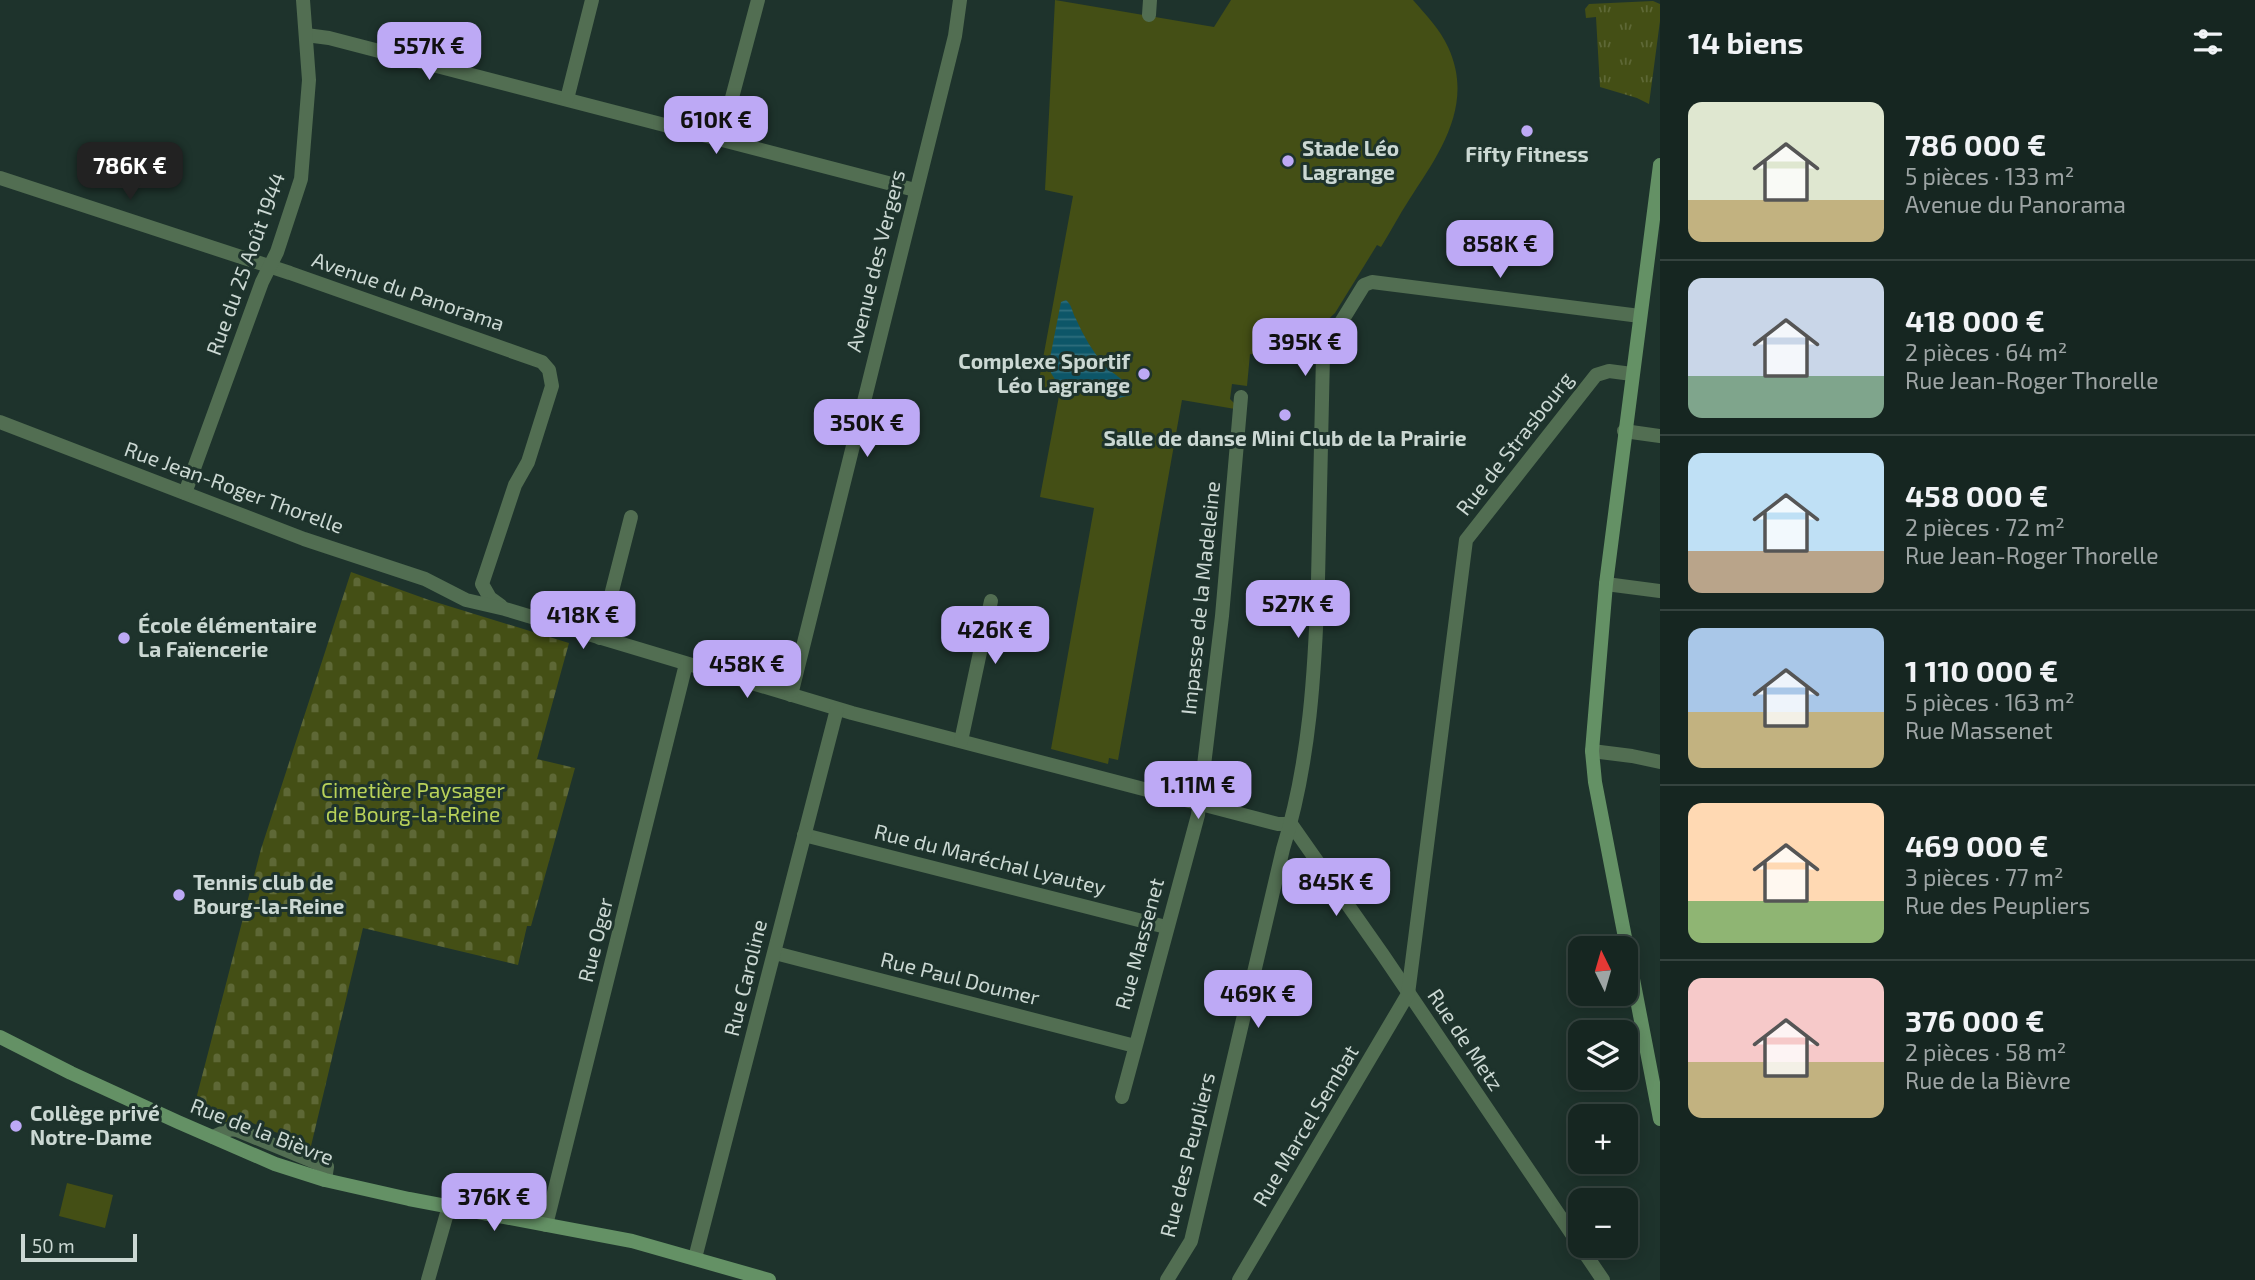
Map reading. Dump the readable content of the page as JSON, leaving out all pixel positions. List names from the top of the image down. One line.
{"streets":{"main road":["Rue de la Bièvre"],"street":["Avenue des Vergers","Rue du 25 Août 1944","Avenue du Panorama","Rue de Strasbourg","Rue Jean-Roger Thorelle","Impasse de la Madeleine","Rue du Maréchal Lyautey","Rue Oger","Rue Massenet","Rue Caroline","Rue Paul Doumer","Rue de Metz","Rue Marcel Sembat","Rue des Peupliers"]},"crossings":[["Avenue des Vergers","Rue Jean-Roger Thorelle"],["Rue du 25 Août 1944","Avenue du Panorama"],["Rue du 25 Août 1944","Rue Jean-Roger Thorelle"],["Rue de Strasbourg","Rue de Metz"],["Rue de Strasbourg","Rue Marcel Sembat"],["Rue Jean-Roger Thorelle","Impasse de la Madeleine"],["Rue Jean-Roger Thorelle","Rue Oger"],["Rue Jean-Roger Thorelle","Rue Massenet"],["Rue Jean-Roger Thorelle","Rue Caroline"],["Rue Jean-Roger Thorelle","Rue de Metz"],["Rue Jean-Roger Thorelle","Rue des Peupliers"],["Impasse de la Madeleine","Rue Massenet"],["Rue du Maréchal Lyautey","Rue Massenet"],["Rue du Maréchal Lyautey","Rue Caroline"],["Rue Oger","Rue de la Bièvre"],["Rue Massenet","Rue Paul Doumer"],["Rue Caroline","Rue Paul Doumer"],["Rue Caroline","Rue de la Bièvre"],["Rue de Metz","Rue Marcel Sembat"],["Rue de Metz","Rue des Peupliers"]],"parks":["Cimetière Paysager de Bourg-la-Reine"],"places":["Fifty Fitness","Stade Léo Lagrange","Complexe Sportif Léo Lagrange","Salle de danse Mini Club de la Prairie","École élémentaire La Faïencerie","Tennis club de Bourg-la-Reine","Collège privé Notre-Dame"],"scale_bar":"50 m","north":"top","page":{"heading":"14 biens","price":["557K €","610K €","786K €","858K €","395K €","350K €","527K €","418K €","426K €","458K €","1.11M €","845K €","469K €","376K €"],"list":[{"name":"786 000 €","note":"5 pièces · 133 m² · Avenue du Panorama"},{"name":"418 000 €","note":"2 pièces · 64 m² · Rue Jean-Roger Thorelle"},{"name":"458 000 €","note":"2 pièces · 72 m² · Rue Jean-Roger Thorelle"},{"name":"1 110 000 €","note":"5 pièces · 163 m² · Rue Massenet"},{"name":"469 000 €","note":"3 pièces · 77 m² · Rue des Peupliers"},{"name":"376 000 €","note":"2 pièces · 58 m² · Rue de la Bièvre"}],"map_buttons":["+","−"],"scale":"50 m"}}
